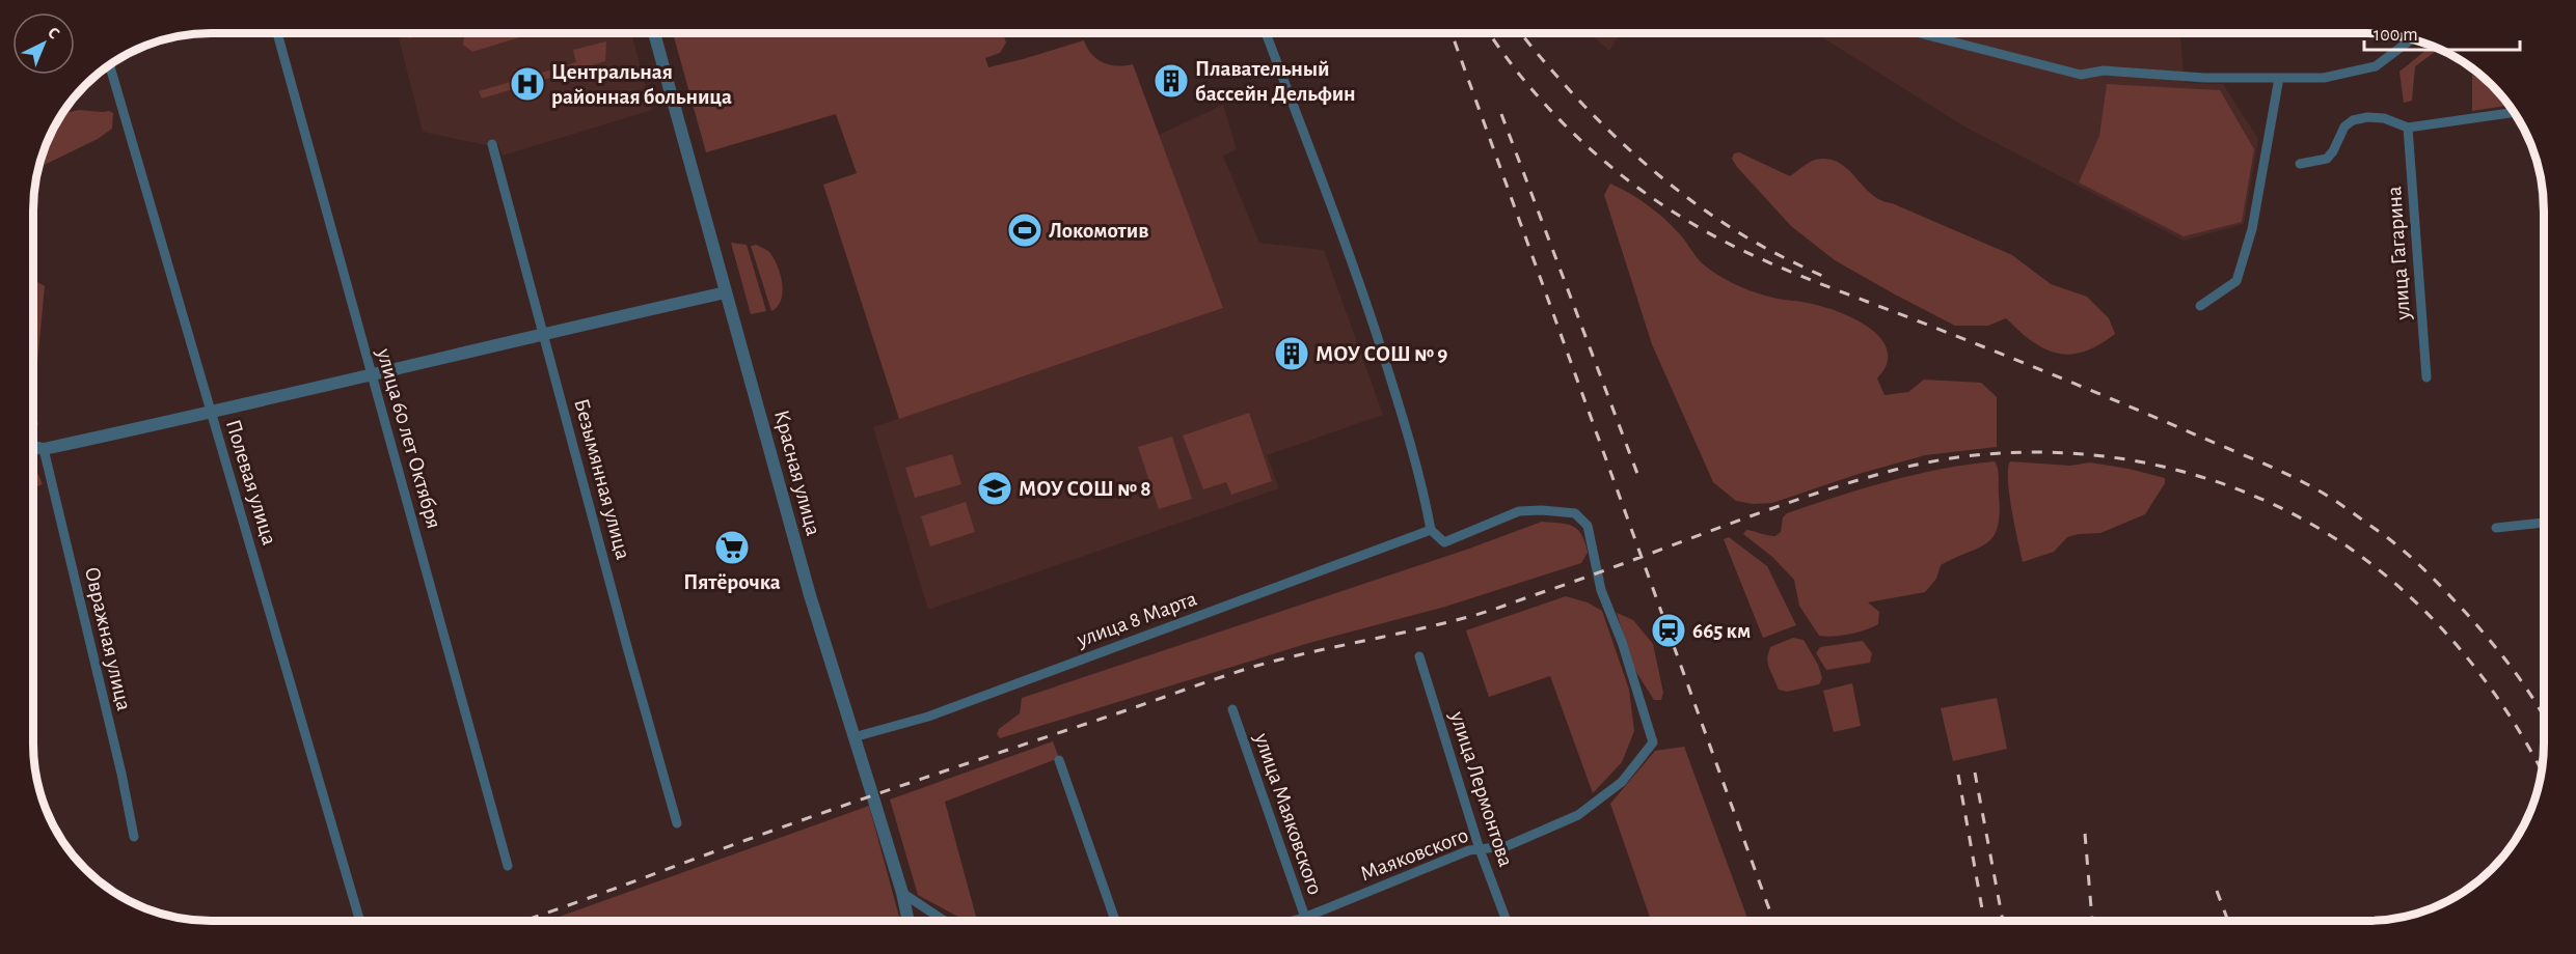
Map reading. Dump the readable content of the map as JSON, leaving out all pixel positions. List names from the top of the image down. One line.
{"streets":{"street":["улица Гагарина","улица 60 лет Октября","Красная улица","Безымянная улица","Полевая улица","улица 8 Марта","Овражная улица","улица Лермонтова","улица Маяковского","Маяковского"]},"crossings":[["Красная улица","улица 8 Марта"],["улица 8 Марта","Маяковского"],["улица Лермонтова","Маяковского"],["улица Маяковского","Маяковского"]],"places":{"building":["Плавательный бассейн Дельфин","МОУ СОШ № 9"],"hospital":["Центральная районная больница"],"sports":["Локомотив"],"school or university":["МОУ СОШ № 8"],"supermarket":["Пятёрочка"],"station":["665 км"]},"scale_bar":"100 m","north":"top right"}
